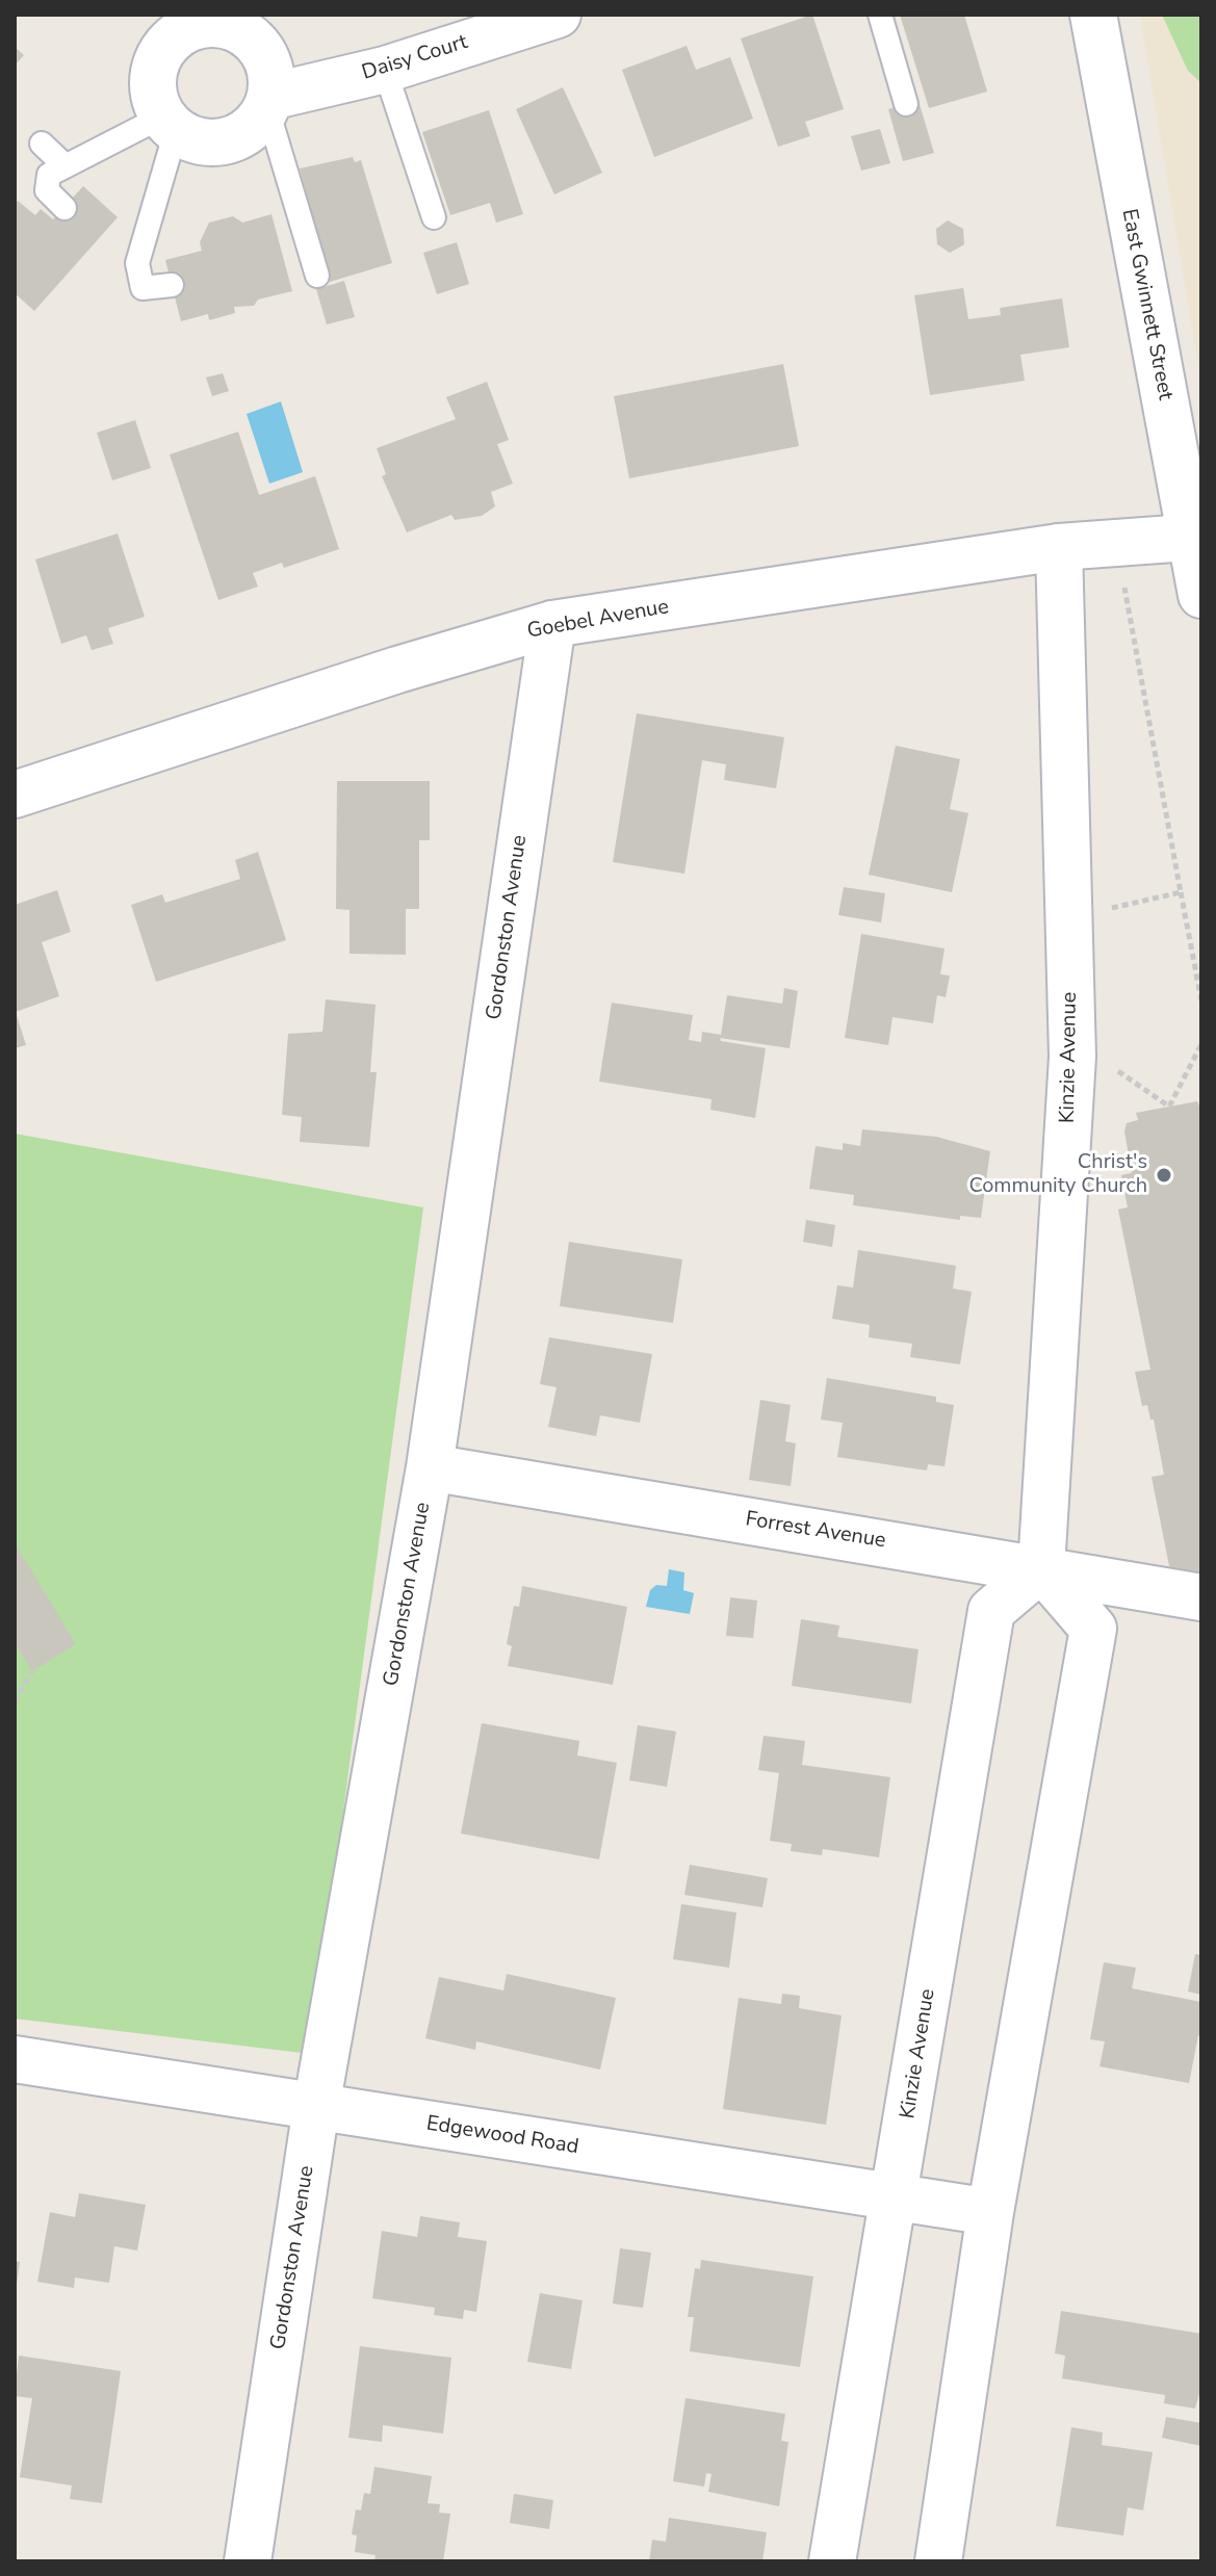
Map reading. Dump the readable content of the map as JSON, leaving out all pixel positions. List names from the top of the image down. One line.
{"streets":{"street":["Daisy Court","East Gwinnett Street","Goebel Avenue","Gordonston Avenue","Kinzie Avenue","Forrest Avenue","Edgewood Road"]},"crossings":[["East Gwinnett Street","Goebel Avenue"],["Goebel Avenue","Gordonston Avenue"],["Goebel Avenue","Kinzie Avenue"],["Gordonston Avenue","Forrest Avenue"],["Gordonston Avenue","Edgewood Road"],["Kinzie Avenue","Forrest Avenue"],["Kinzie Avenue","Edgewood Road"]],"places":["Christ's Community Church"]}
